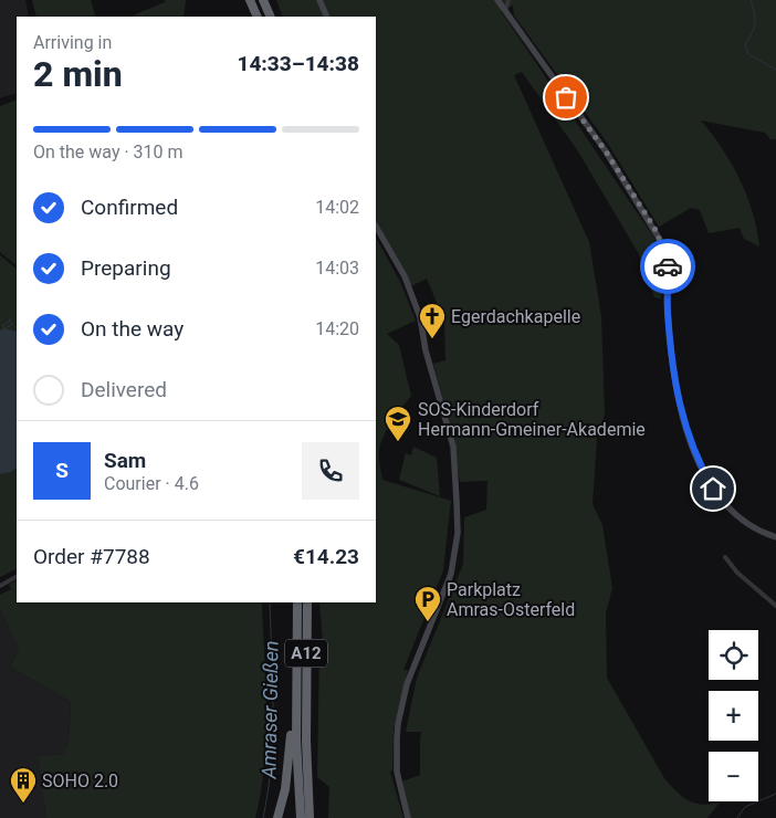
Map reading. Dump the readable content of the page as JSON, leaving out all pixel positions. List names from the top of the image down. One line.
{"streets":{"highway":["A12"]},"water":["Amraser Gießen"],"places":{"church":["Egerdachkapelle"],"school or university":["SOS-Kinderdorf Hermann-Gmeiner-Akademie"],"parking":["Parkplatz Amras-Osterfeld"],"building":["SOHO 2.0"]},"page":{"heading":["2 min","Arriving in","14:33–14:38"],"panel":["Sam","Courier · 4.6","Order #7788","€14.23"],"bar":"On the way · 310 m","list":[["Confirmed","14:02"],["Preparing","14:03"],["On the way","14:20"],"Delivered"],"round":"S","map_buttons":["+","−"]}}
